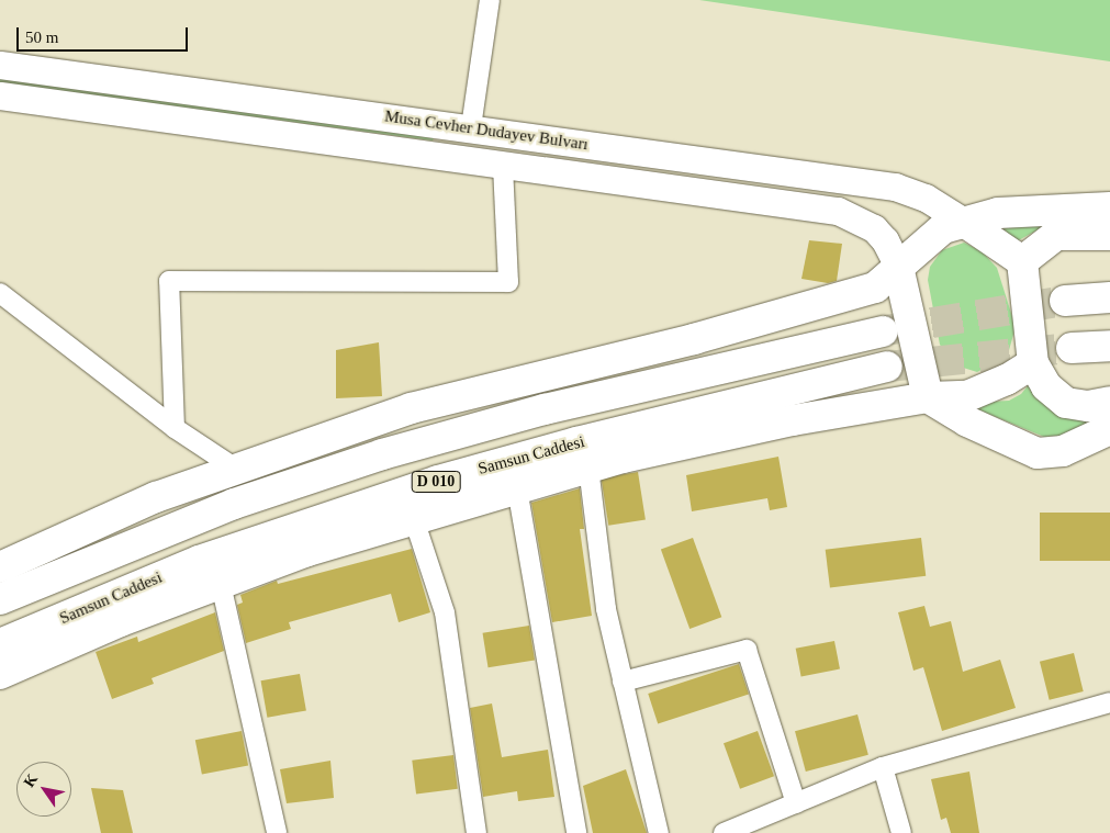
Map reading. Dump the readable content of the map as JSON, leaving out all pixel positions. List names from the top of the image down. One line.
{"streets":{"highway":["Samsun Caddesi","D 010"],"main road":["Musa Cevher Dudayev Bulvarı"]},"scale_bar":"50 m","north":"top left"}
